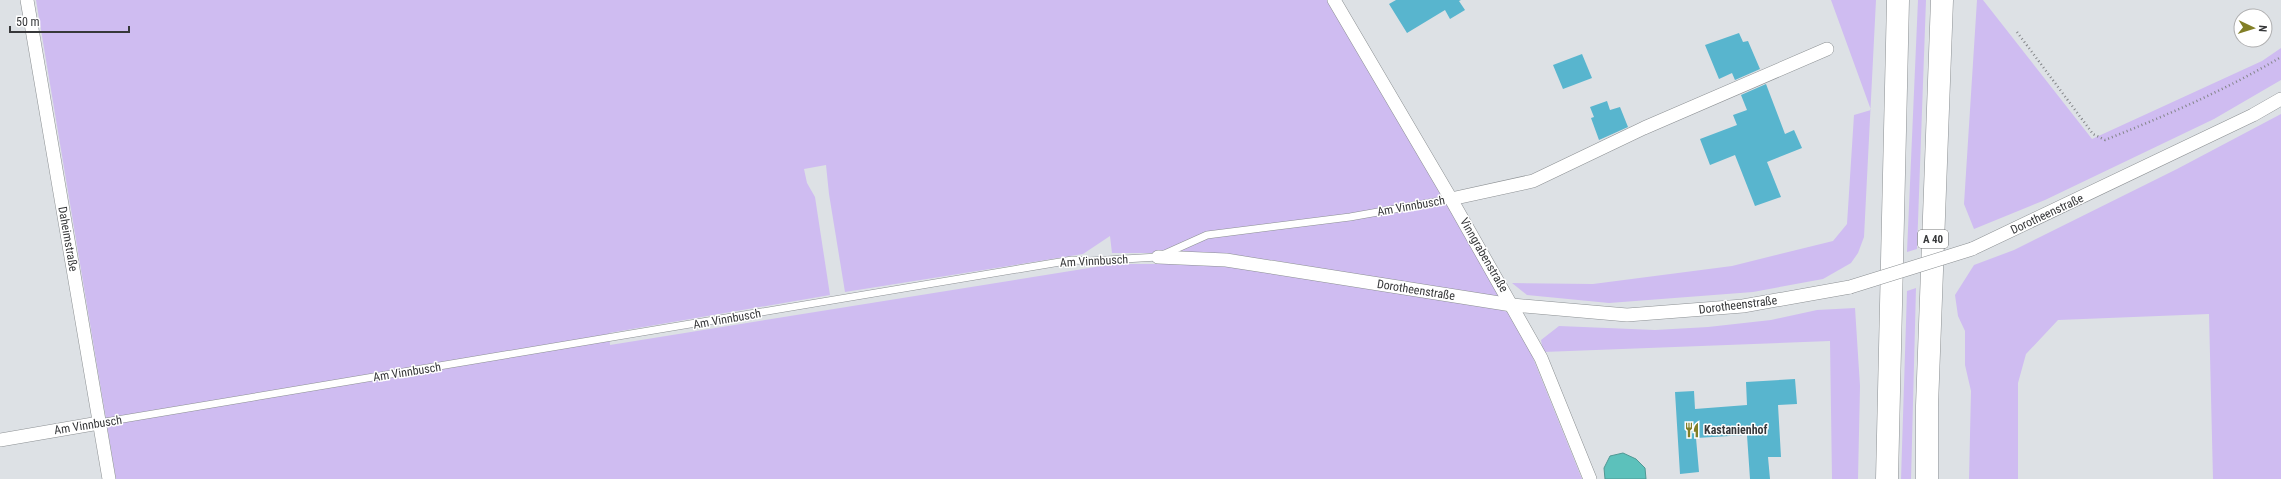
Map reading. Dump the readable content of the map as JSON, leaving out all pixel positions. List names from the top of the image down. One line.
{"streets":{"highway":["A 40"],"street":["Am Vinnbusch","Dorotheenstraße","Daheimstraße","Vinngrabenstraße"]},"crossings":[["Am Vinnbusch","Dorotheenstraße"],["Am Vinnbusch","Daheimstraße"],["Am Vinnbusch","Vinngrabenstraße"],["Dorotheenstraße","Vinngrabenstraße"]],"places":{"restaurant":["Kastanienhof"]},"scale_bar":"50 m","north":"right"}
